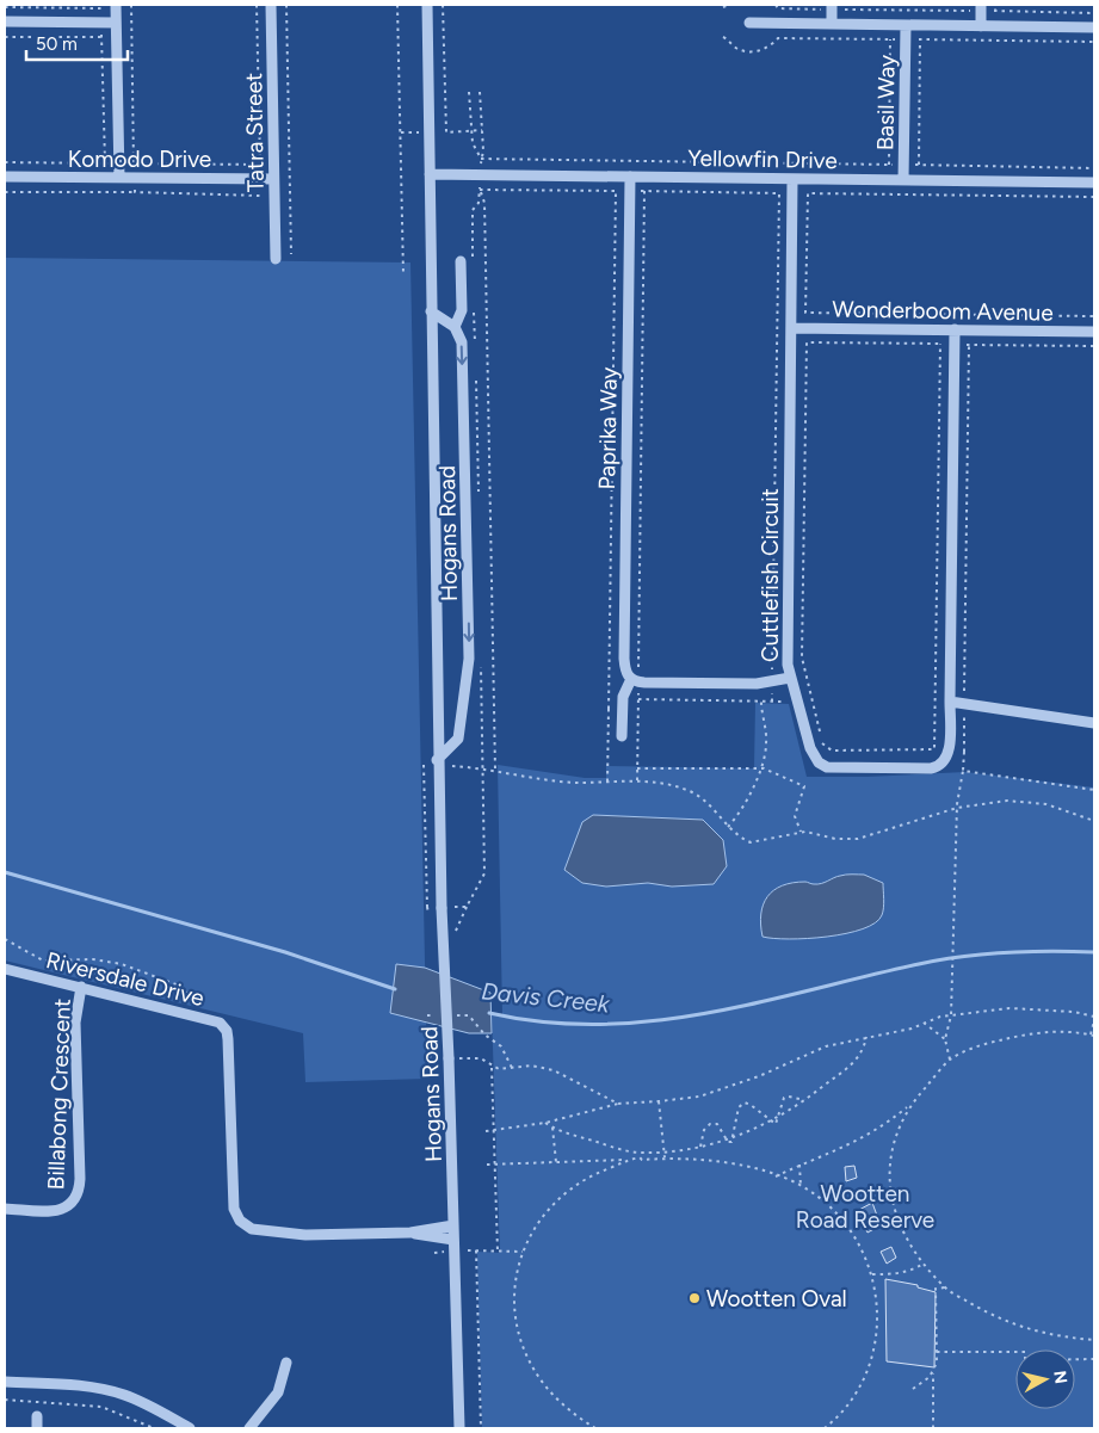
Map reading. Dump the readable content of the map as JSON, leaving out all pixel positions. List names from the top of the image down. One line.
{"streets":{"street":["Basil Way","Tatra Street","Komodo Drive","Yellowfin Drive","Wonderboom Avenue","Paprika Way","Hogans Road","Cuttlefish Circuit","Riversdale Drive","Billabong Crescent"]},"crossings":[["Basil Way","Yellowfin Drive"],["Tatra Street","Komodo Drive"],["Yellowfin Drive","Paprika Way"],["Yellowfin Drive","Hogans Road"],["Yellowfin Drive","Cuttlefish Circuit"],["Wonderboom Avenue","Cuttlefish Circuit"],["Hogans Road","Riversdale Drive"],["Riversdale Drive","Billabong Crescent"]],"water":["Davis Creek"],"parks":["Wootten Road Reserve"],"places":["Wootten Oval"],"scale_bar":"50 m","north":"right"}
